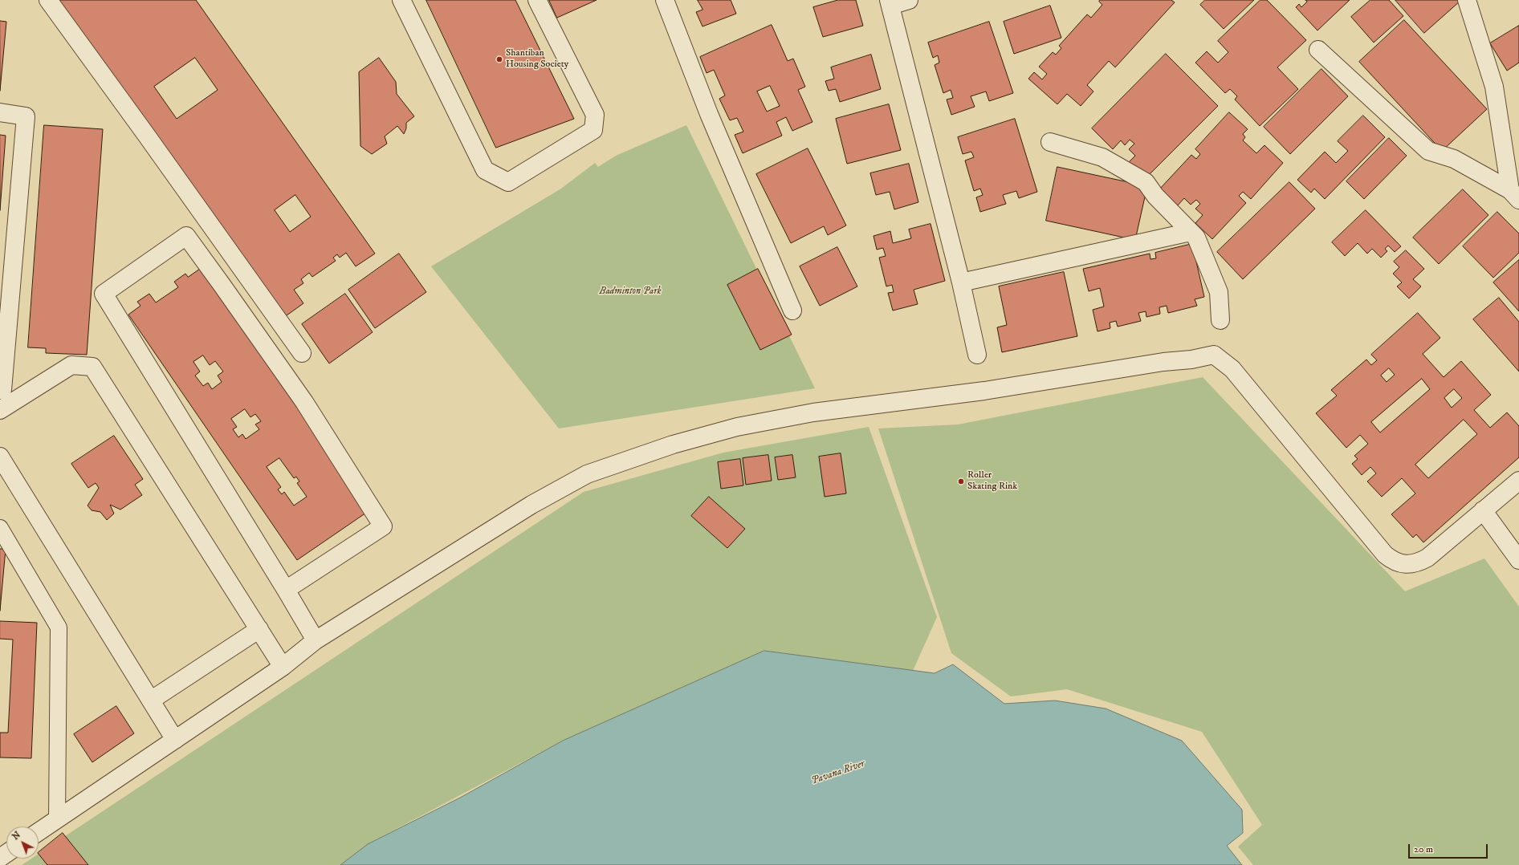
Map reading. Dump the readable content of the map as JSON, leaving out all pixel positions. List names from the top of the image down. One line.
{"water":["Pavana River"],"parks":["Badminton Park"],"places":["Shantiban Housing Society","Roller Skating Rink"],"scale_bar":"20 m","north":"top left"}
